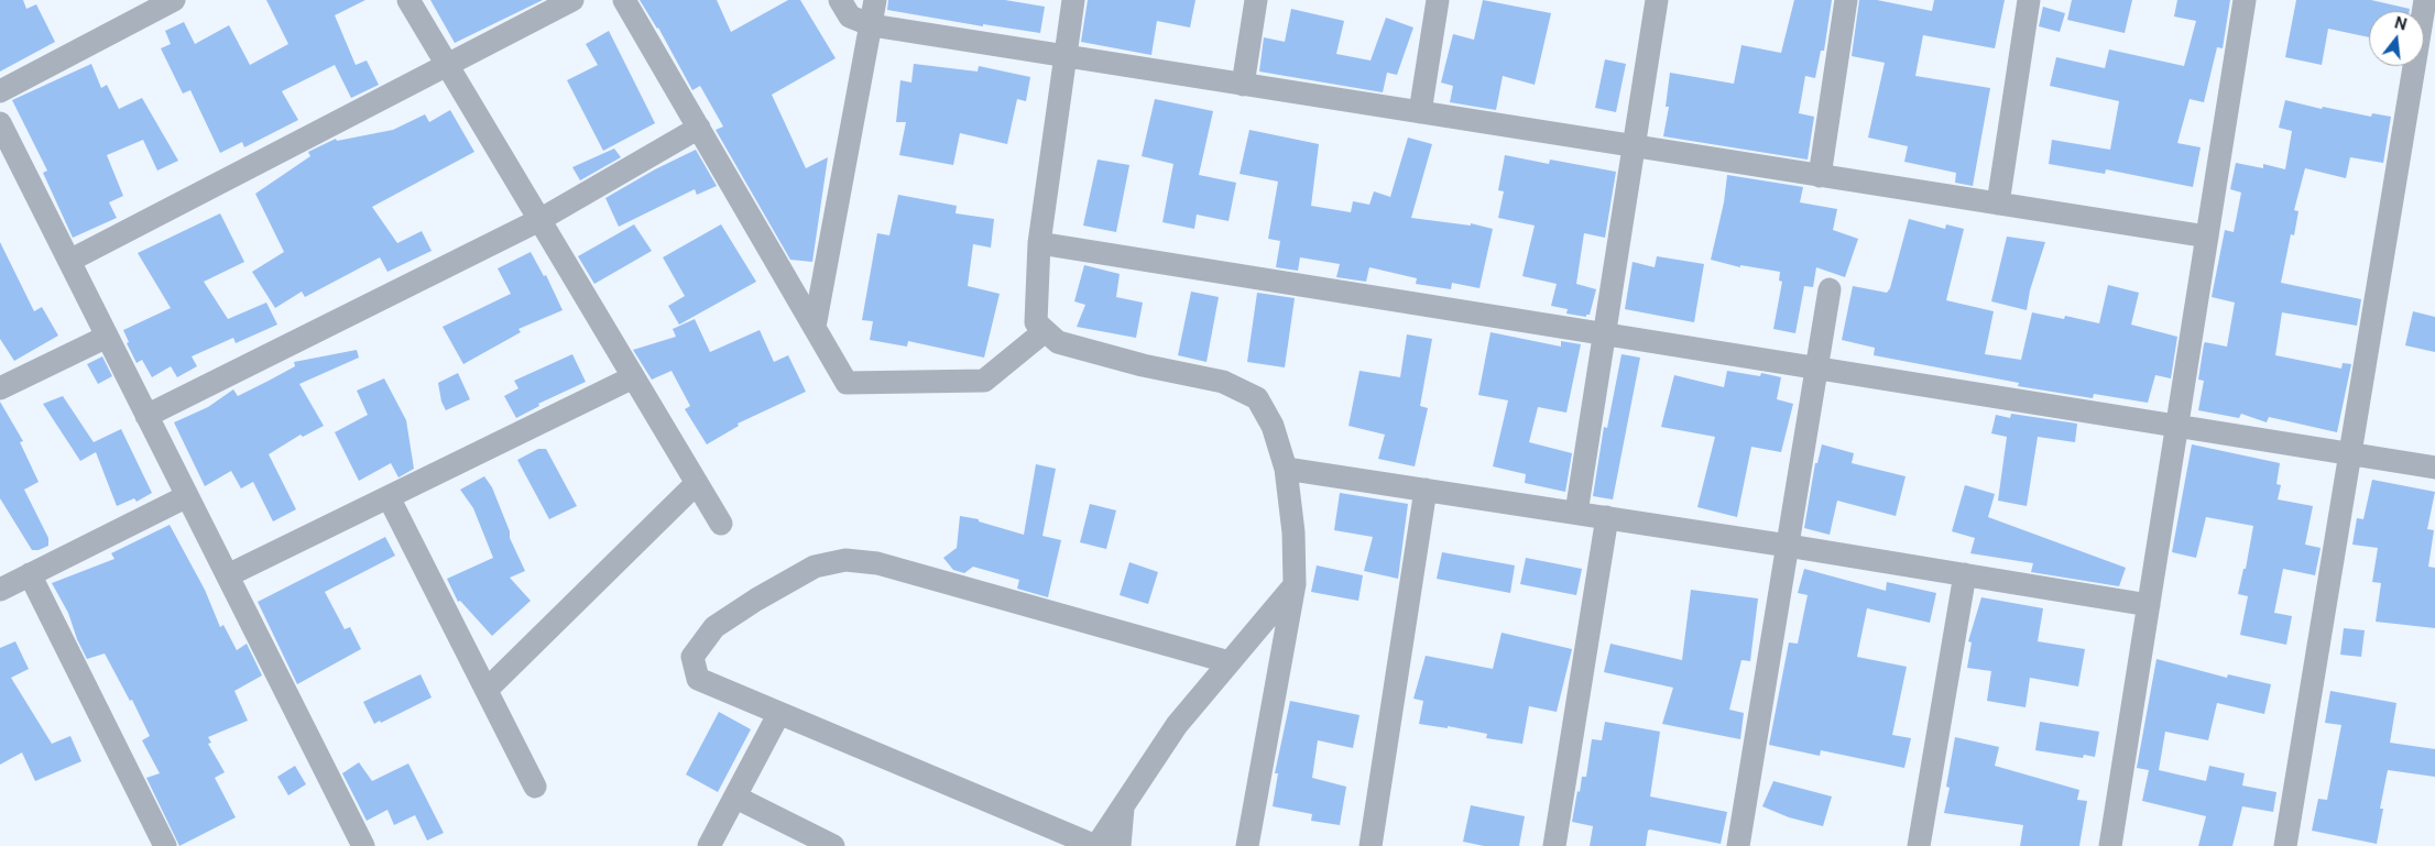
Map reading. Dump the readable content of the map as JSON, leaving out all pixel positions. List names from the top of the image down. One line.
{"north":"top"}
